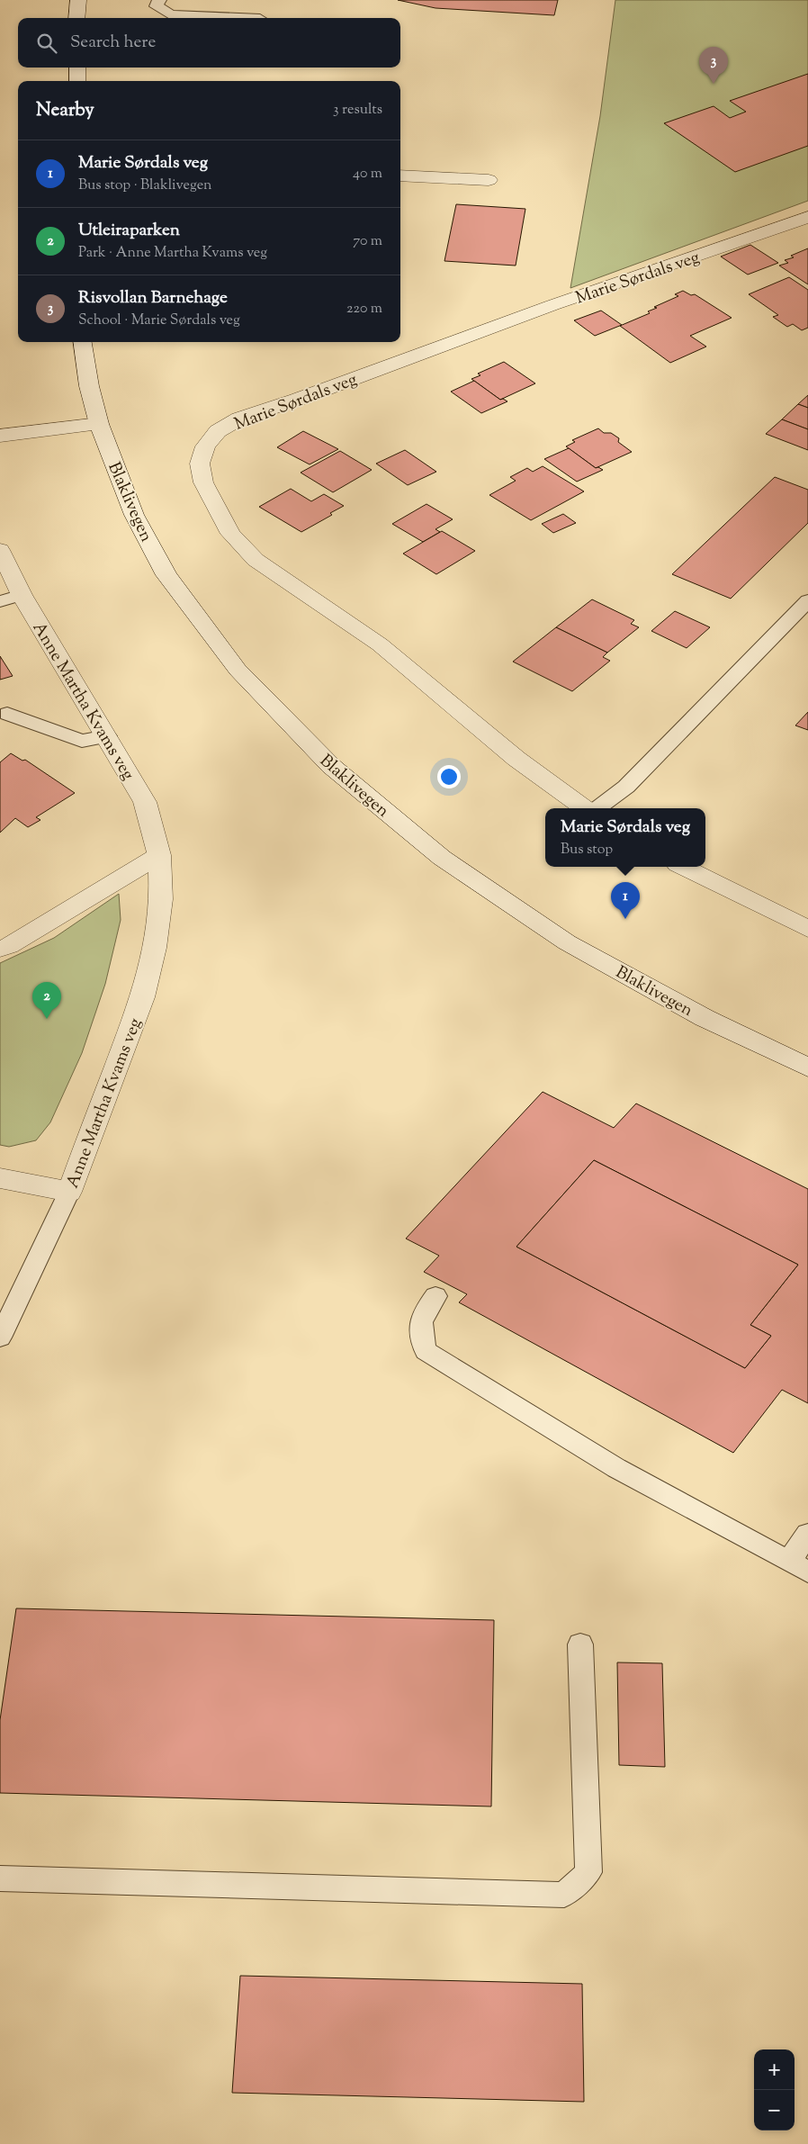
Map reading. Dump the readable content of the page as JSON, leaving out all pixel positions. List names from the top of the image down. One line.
{"streets":{"street":["Marie Sørdals veg","Blaklivegen","Anne Martha Kvams veg"]},"page":{"search":"Search here","pins":["3","1","2"],"heading":["Nearby","3 results"],"list":[{"mark":"1","name":"Marie Sørdals veg","note":"Bus stop · Blaklivegen","value":"40 m"},{"mark":"2","name":"Utleiraparken","note":"Park · Anne Martha Kvams veg","value":"70 m"},{"mark":"3","name":"Risvollan Barnehage","note":"School · Marie Sørdals veg","value":"220 m"}],"popup":["Marie Sørdals veg","Bus stop"],"map_buttons":["+","−"]}}
